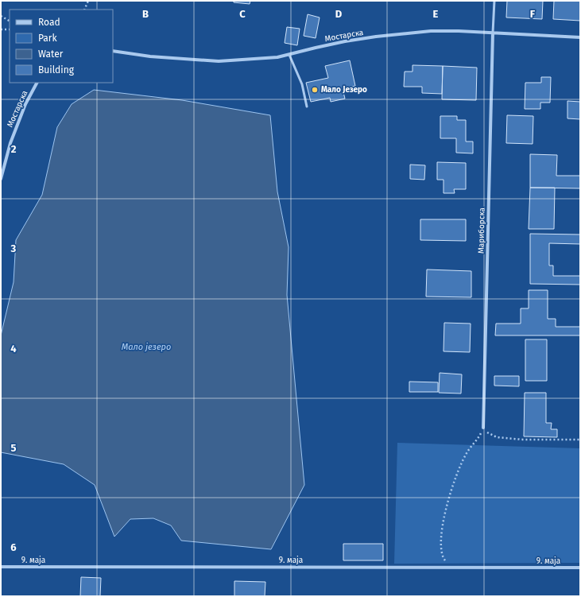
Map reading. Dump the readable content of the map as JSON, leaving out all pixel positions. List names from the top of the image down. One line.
{"streets":{"street":["Мостарска","Мариборска","9. маја"]},"crossings":[["Мостарска","Мариборска"]],"water":["Мало језеро"],"places":["Мало Језеро"],"legend":["Road","Park","Water","Building"],"grid":{"columns":["B","C","D","E","F"],"rows":["2","3","4","5","6"]}}
